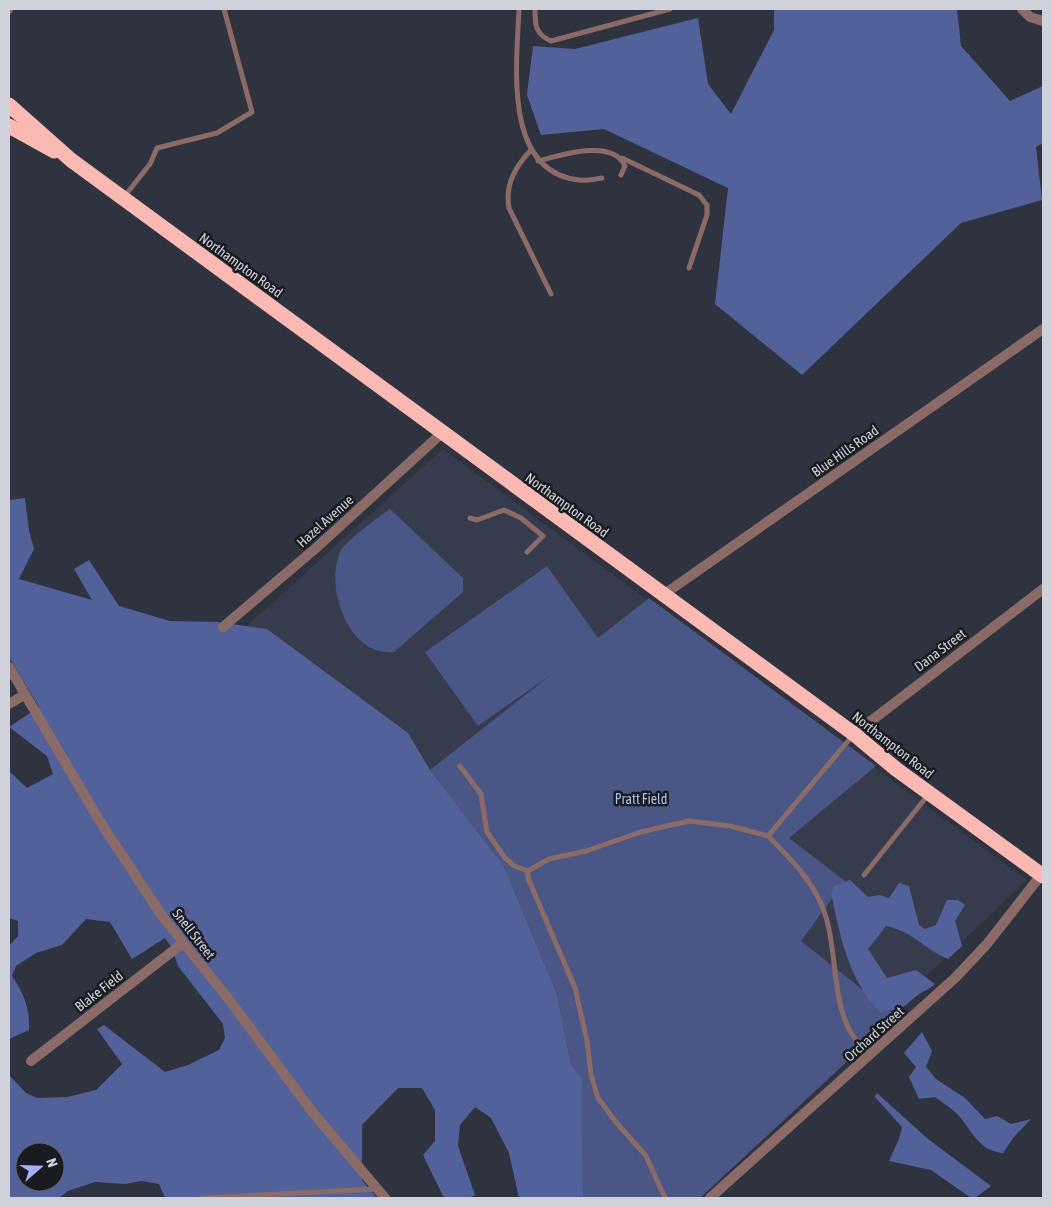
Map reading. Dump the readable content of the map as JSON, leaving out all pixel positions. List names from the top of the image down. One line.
{"streets":{"highway":["Northampton Road"],"street":["Blue Hills Road","Hazel Avenue","Dana Street","Snell Street","Blake Field","Orchard Street"]},"crossings":[["Northampton Road","Blue Hills Road"],["Northampton Road","Hazel Avenue"],["Northampton Road","Dana Street"],["Northampton Road","Orchard Street"],["Snell Street","Blake Field"]],"parks":["Pratt Field"],"north":"right"}
